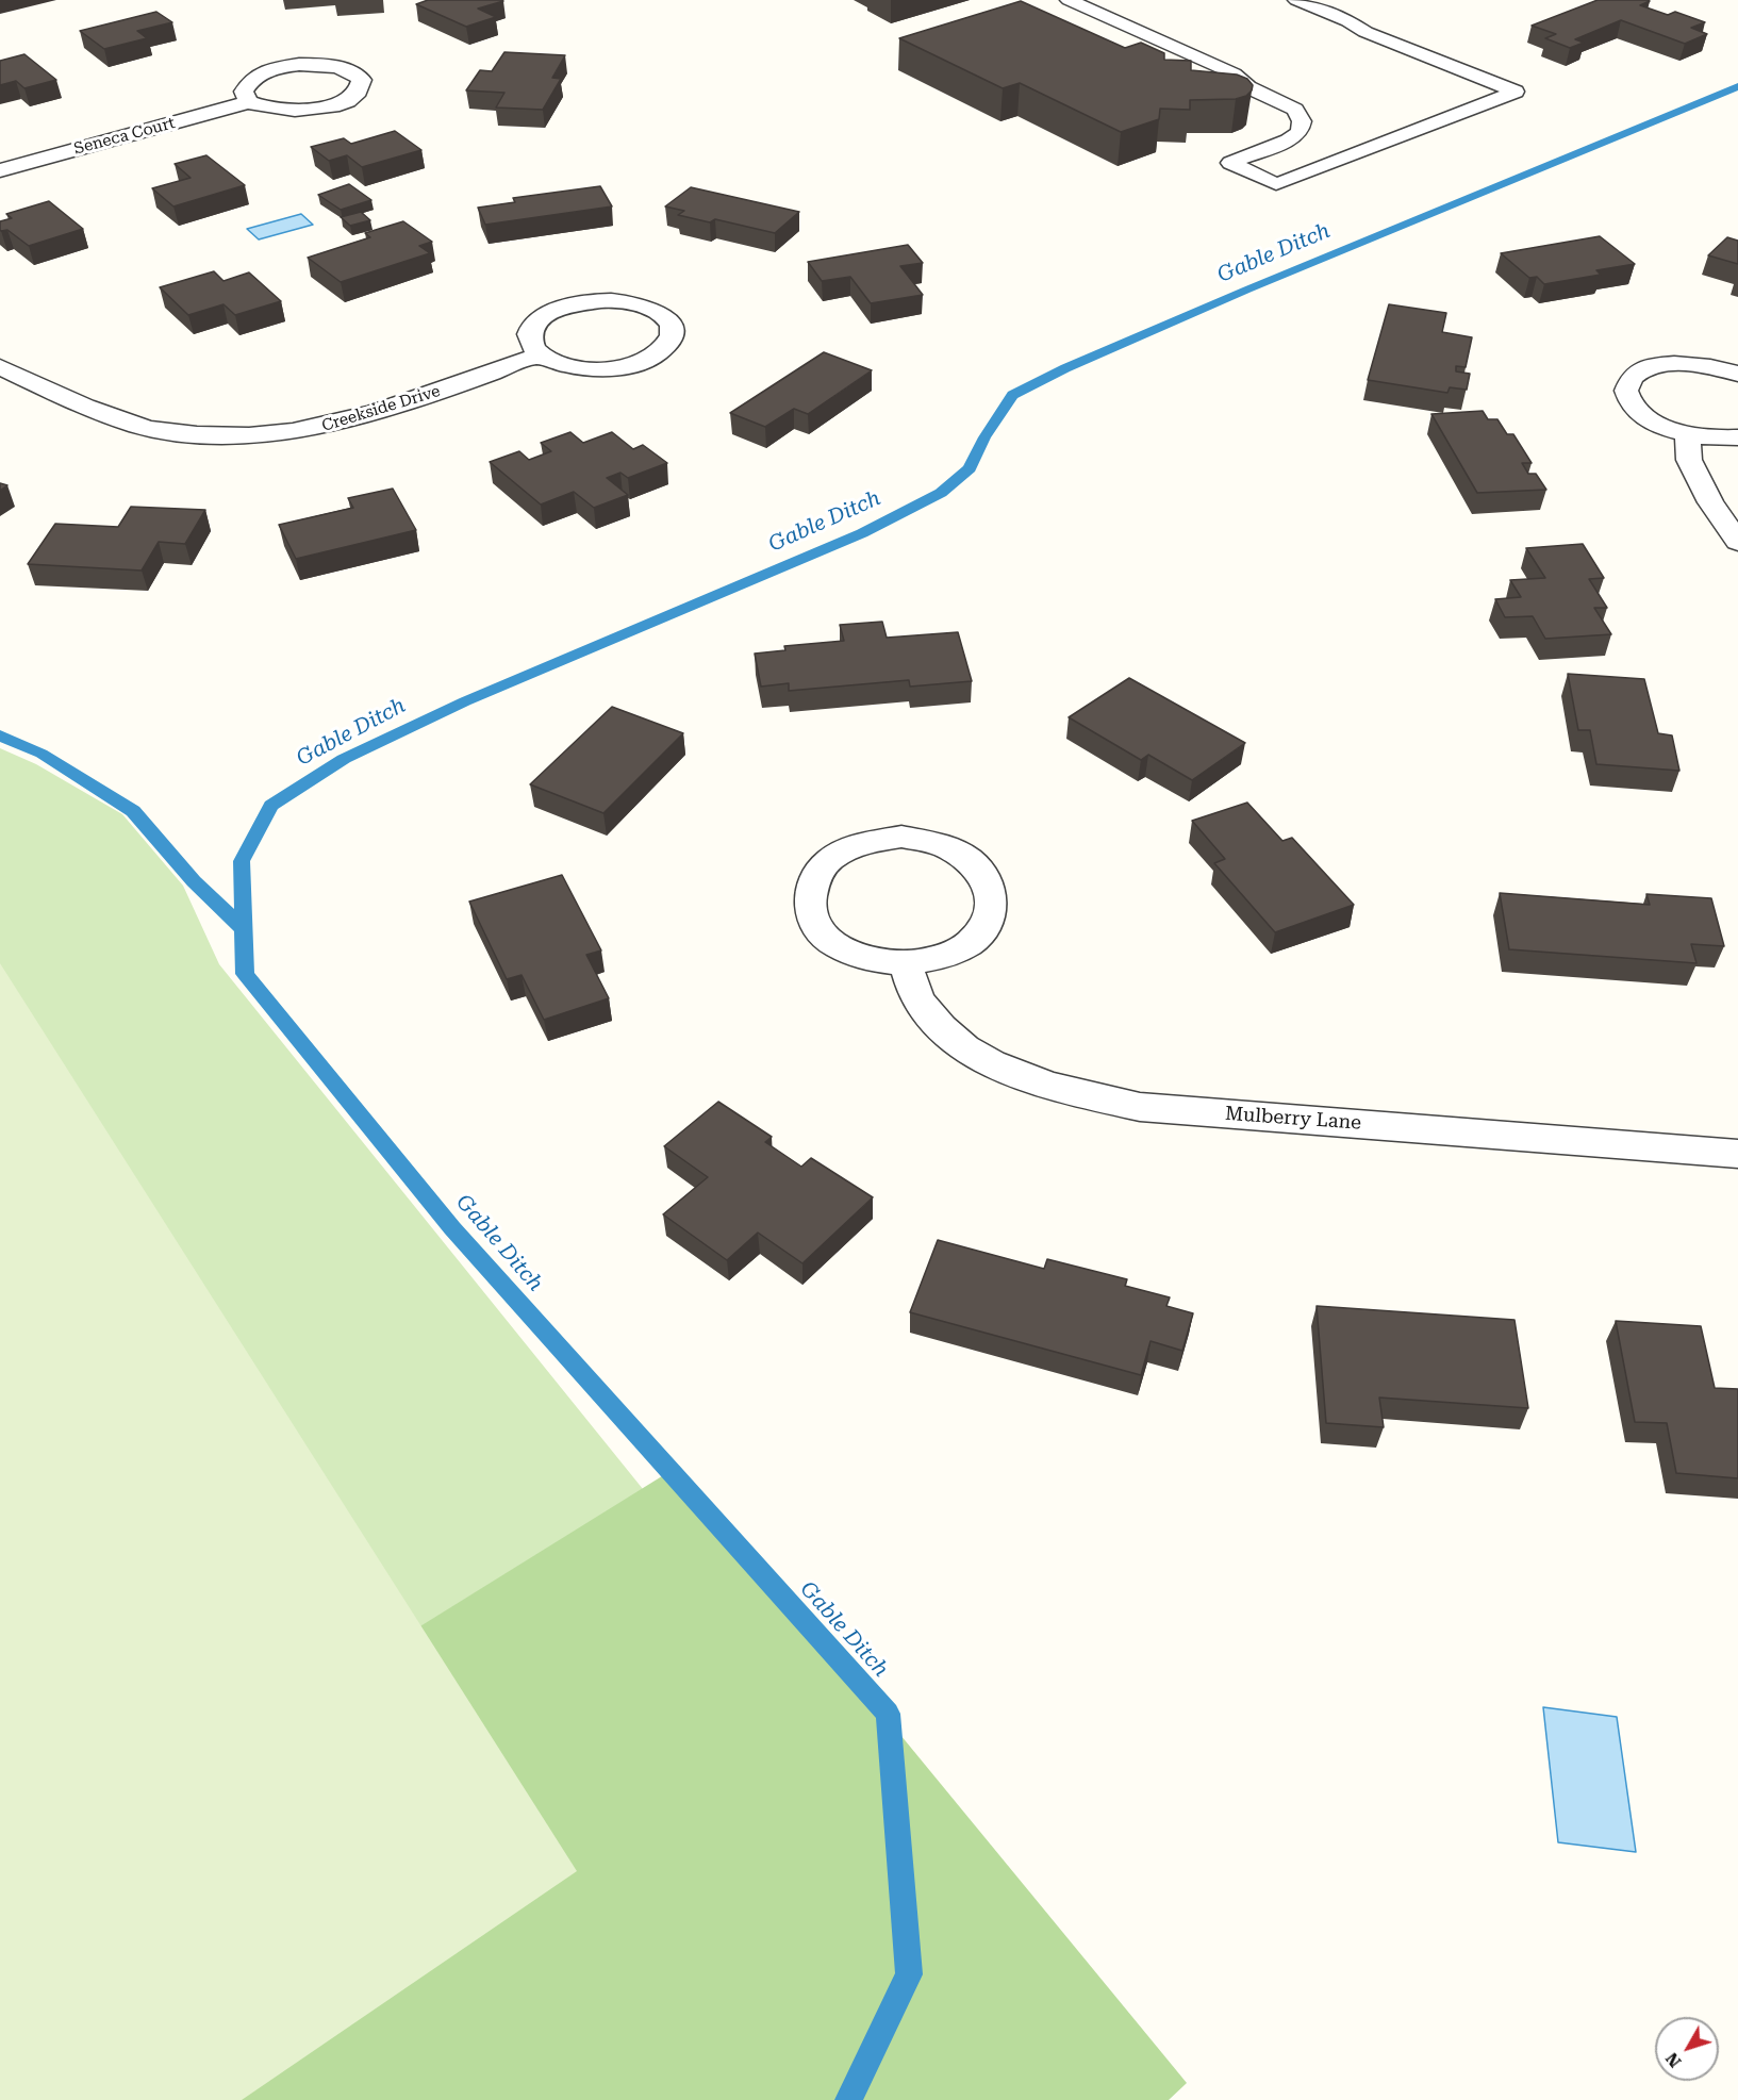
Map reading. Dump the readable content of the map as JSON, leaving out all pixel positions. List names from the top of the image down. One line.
{"streets":{"street":["Seneca Court","Creekside Drive","Mulberry Lane"]},"water":["Gable Ditch"],"north":"bottom left"}
